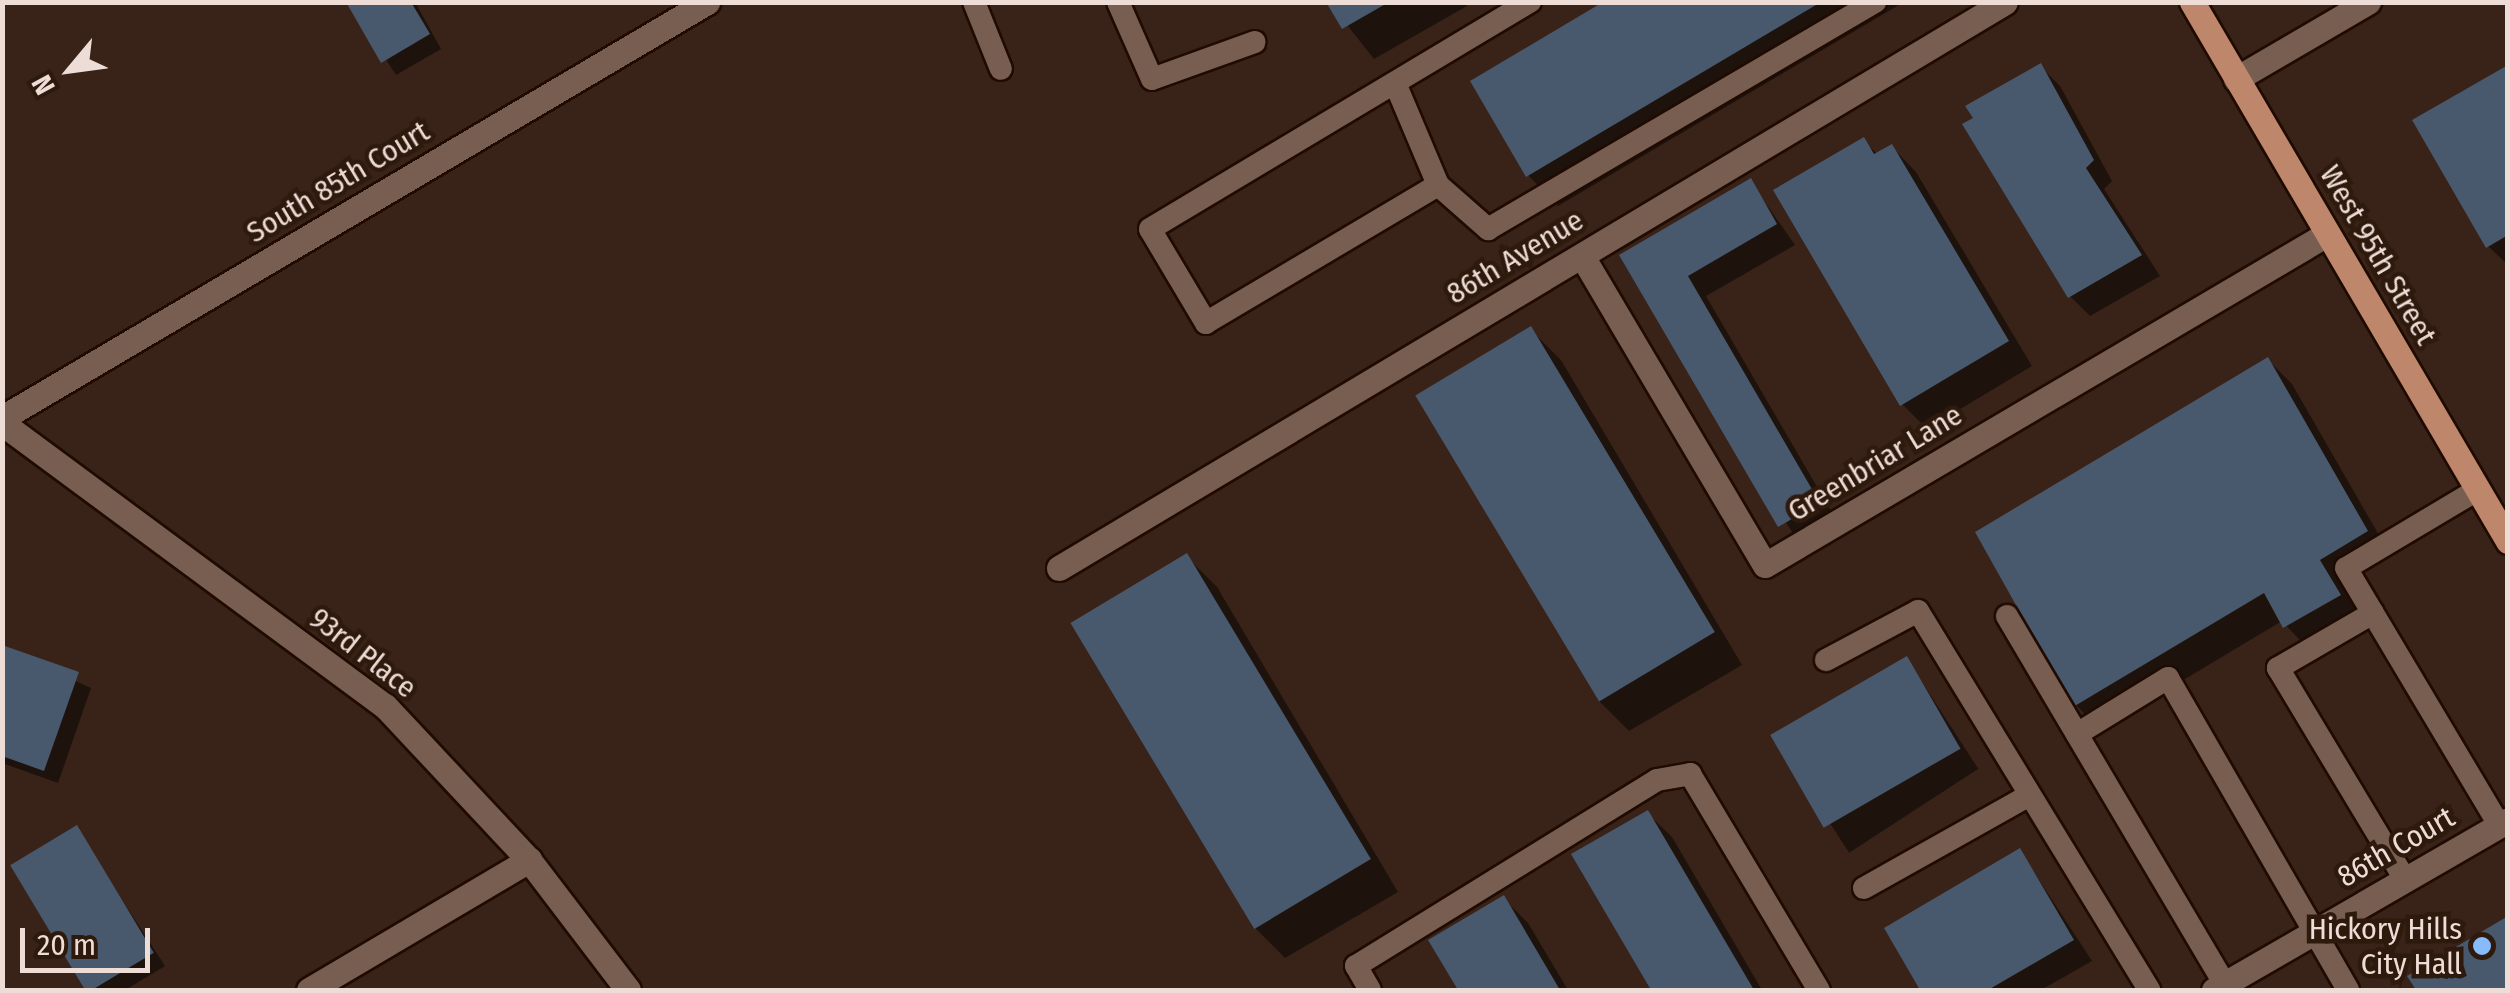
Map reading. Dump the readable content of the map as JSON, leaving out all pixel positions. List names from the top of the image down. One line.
{"streets":{"main road":["West 95th Street"],"street":["South 85th Court","86th Avenue","Greenbriar Lane","93rd Place","86th Court"]},"crossings":[["South 85th Court","93rd Place"],["West 95th Street","Greenbriar Lane"],["86th Avenue","Greenbriar Lane"]],"places":["Hickory Hills City Hall"],"scale_bar":"20 m","north":"bottom left"}
